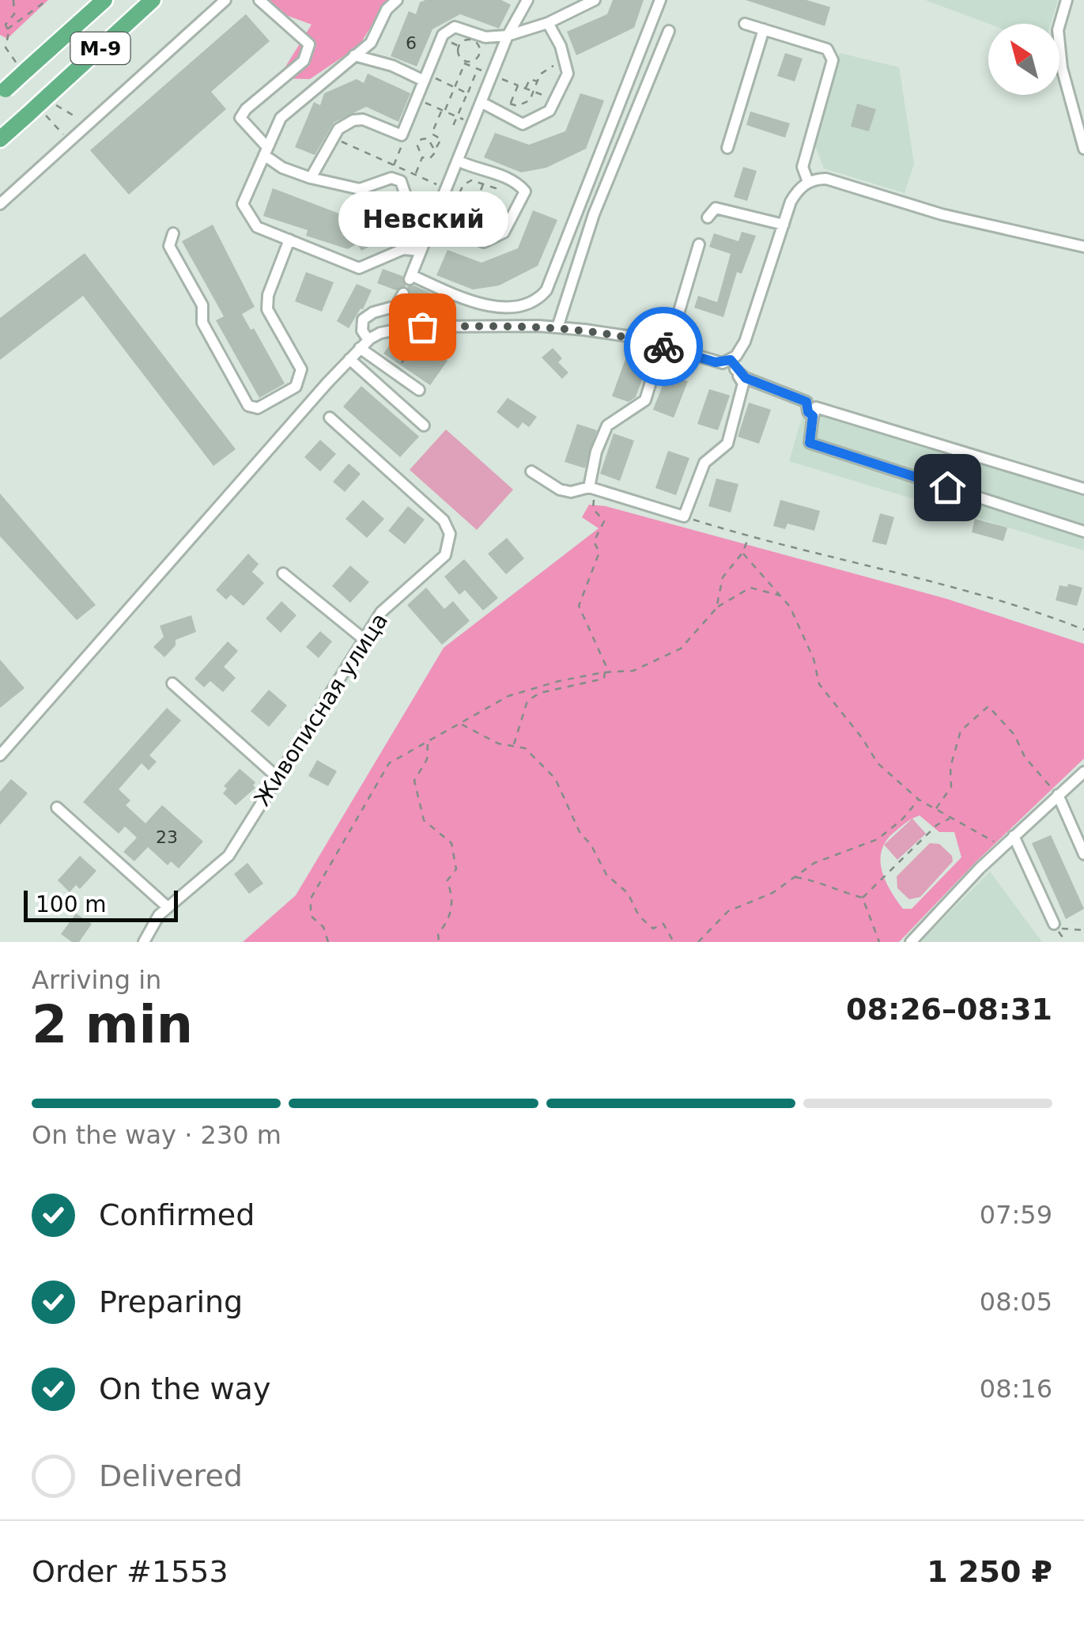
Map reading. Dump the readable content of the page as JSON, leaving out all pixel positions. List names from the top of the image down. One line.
{"streets":{"highway":["М-9"],"street":["Живописная улица"]},"places":["Невский"],"house_numbers":["6","23"],"scale_bar":"100 m","north":"top left","page":{"bubble":"Невский","scale":"100 m","heading":["2 min","Arriving in","08:26–08:31"],"panel":["Order #1553","1 250 ₽"],"bar":"On the way · 230 m","list":[["Confirmed","07:59"],["Preparing","08:05"],["On the way","08:16"],"Delivered"]}}
